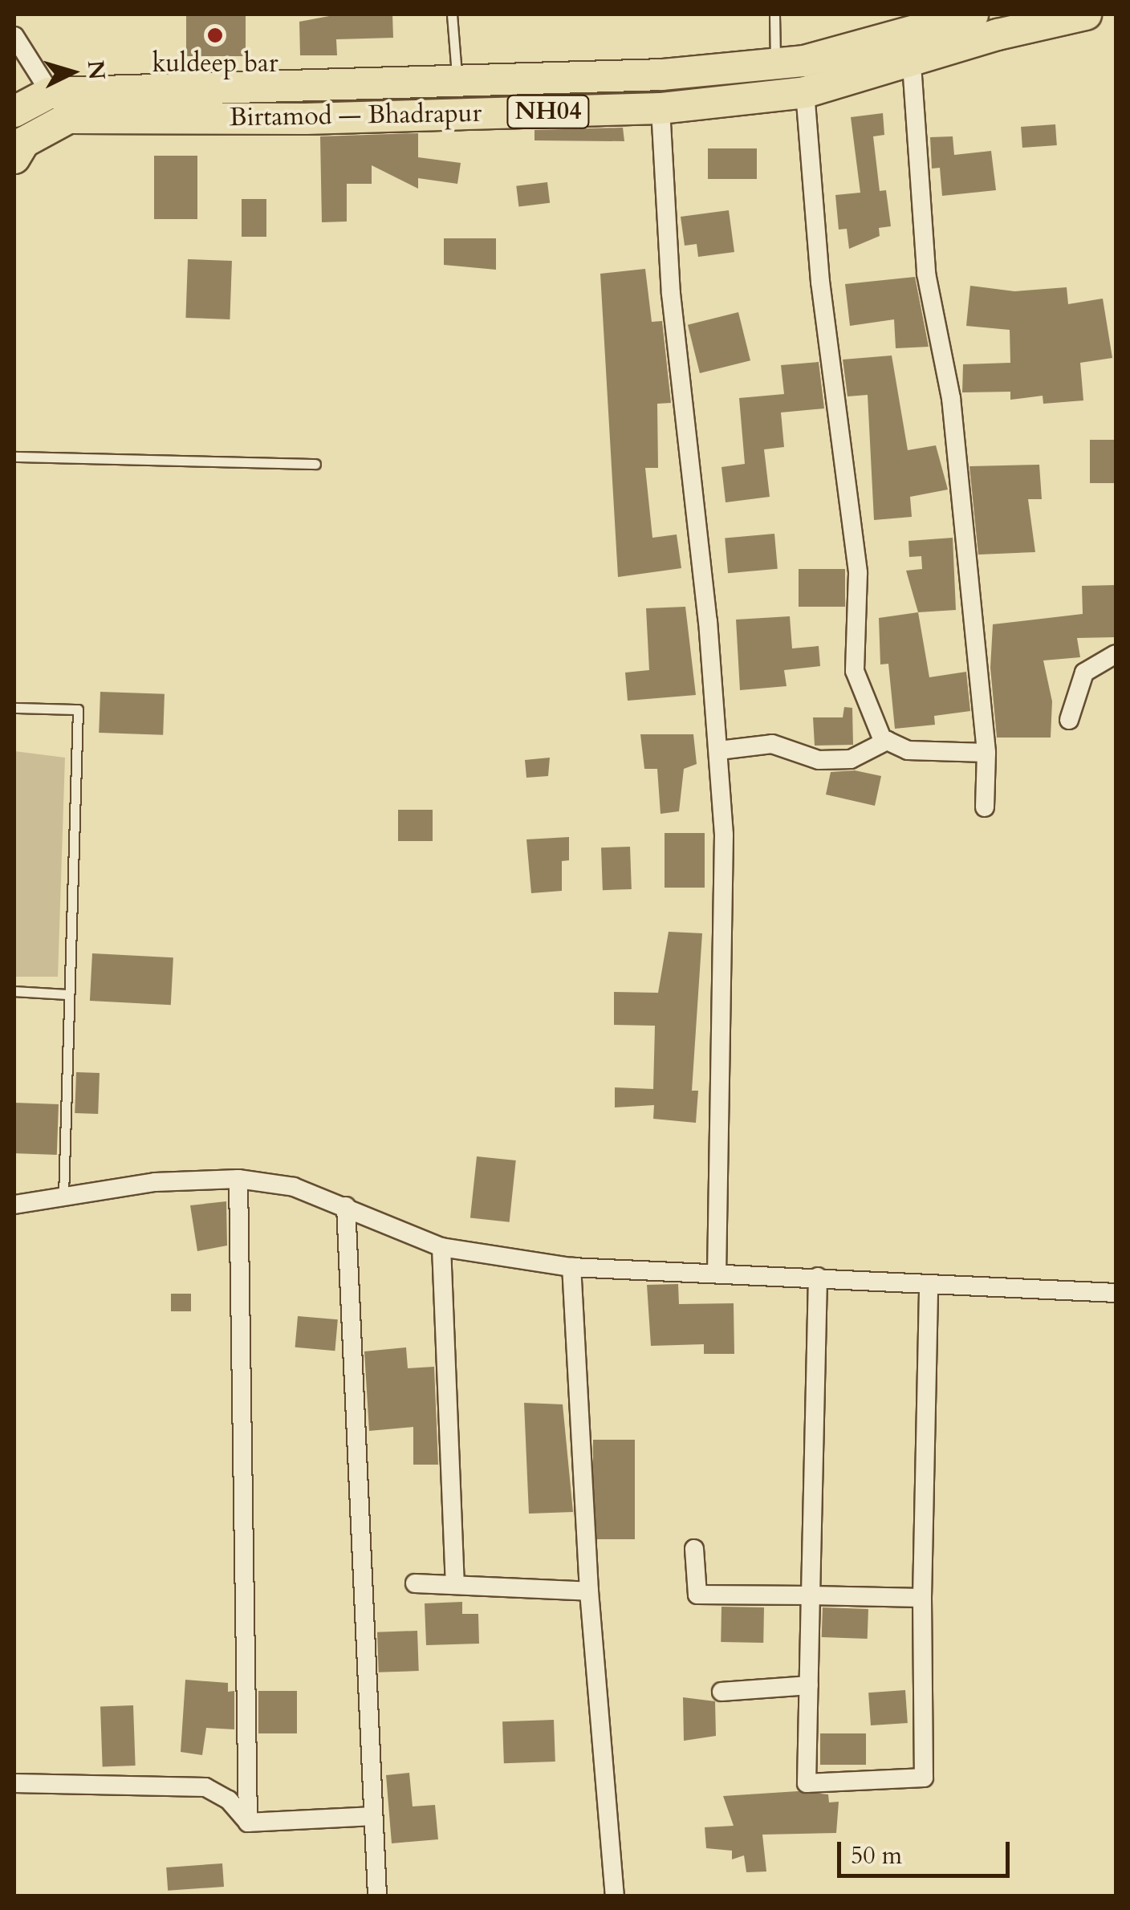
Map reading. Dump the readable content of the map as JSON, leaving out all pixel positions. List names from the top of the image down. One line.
{"streets":{"main road":["NH04","Birtamod — Bhadrapur"]},"places":["kuldeep bar"],"scale_bar":"50 m","north":"right"}
